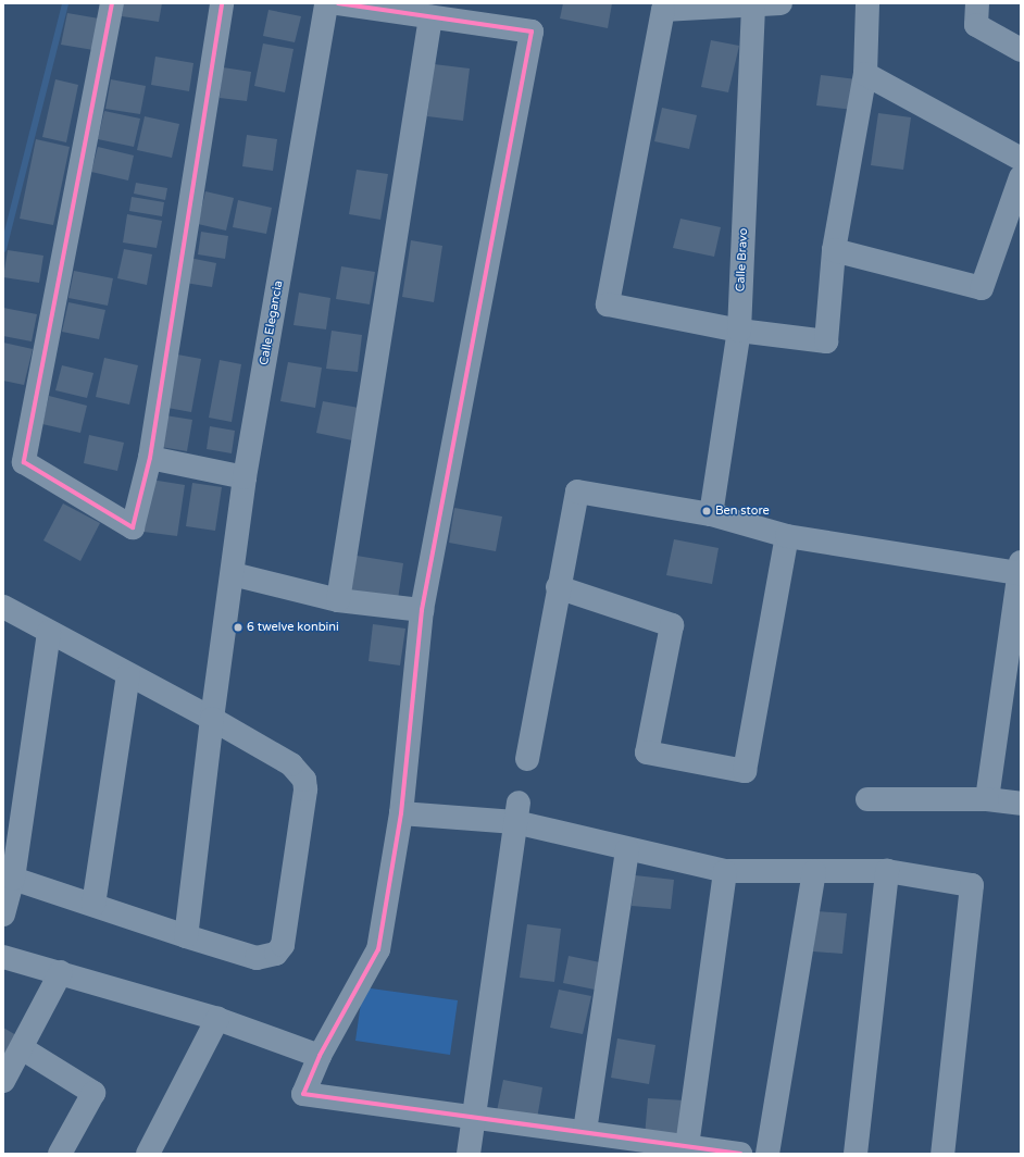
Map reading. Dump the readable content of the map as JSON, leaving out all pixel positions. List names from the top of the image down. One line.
{"streets":{"street":["Calle Bravo","Calle Elegancia"]},"places":["Ben store","6 twelve konbini"]}
